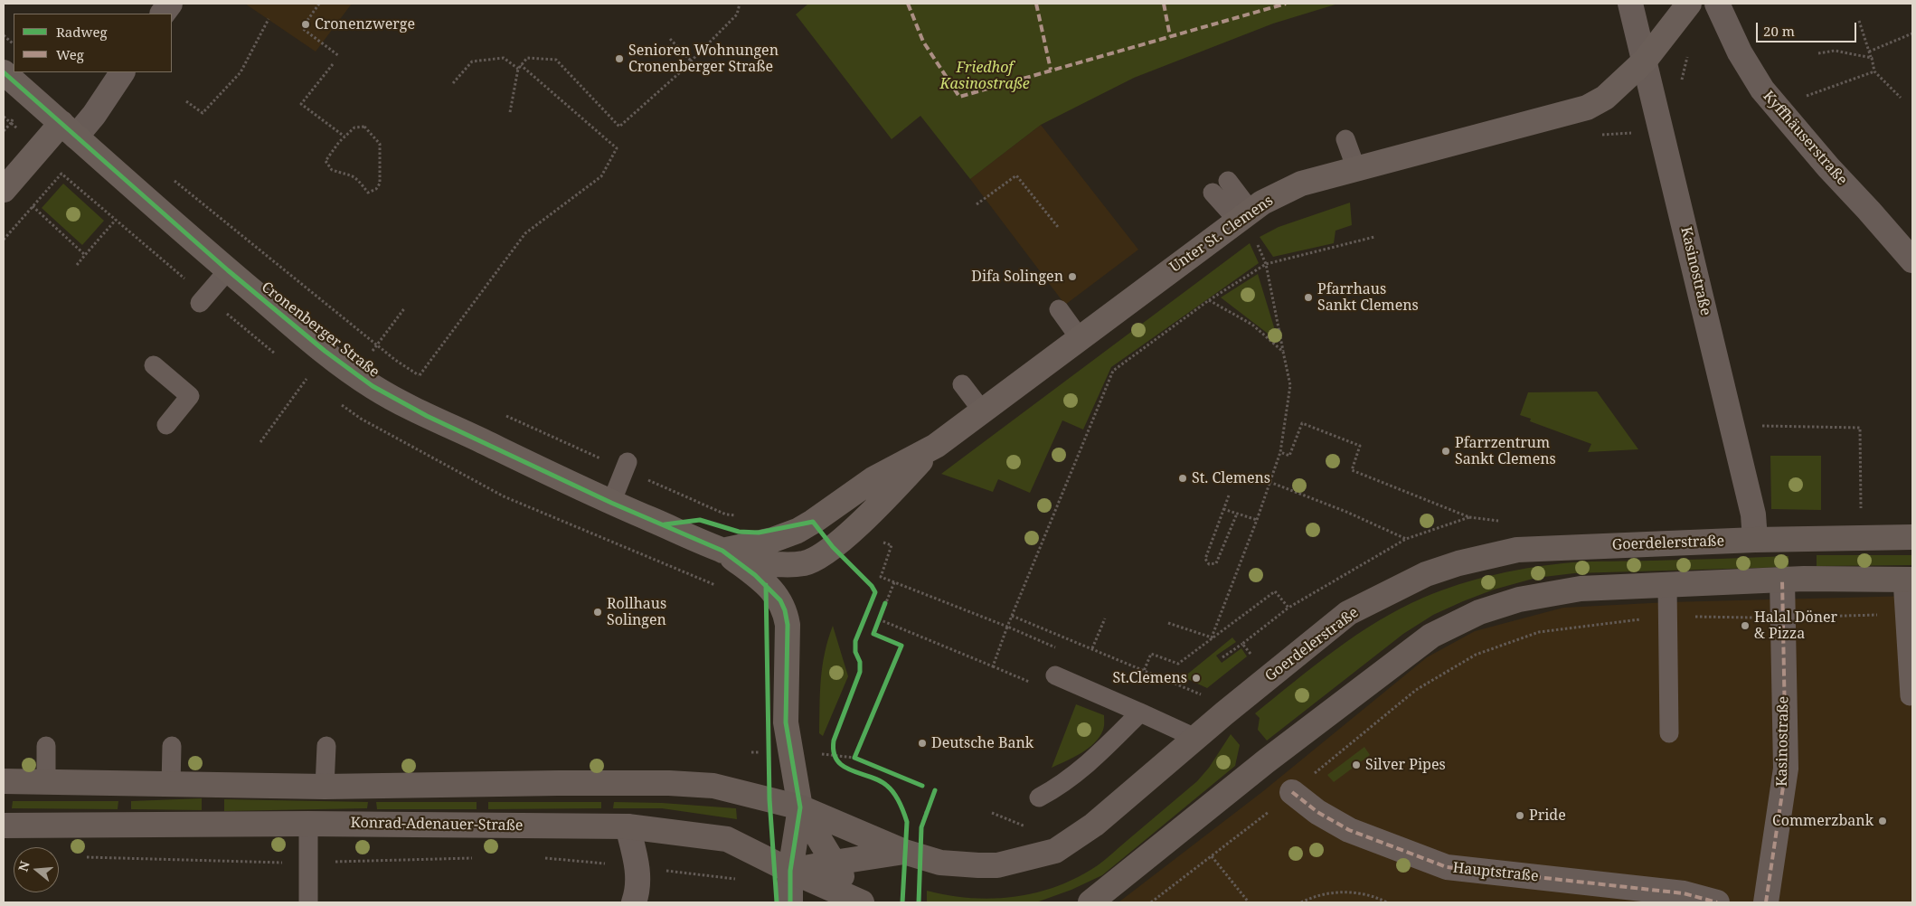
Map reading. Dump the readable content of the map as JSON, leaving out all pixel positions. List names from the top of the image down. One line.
{"streets":{"main road":["Goerdelerstraße","Konrad-Adenauer-Straße"],"street":["Kyffhäuserstraße","Unter St. Clemens","Kasinostraße","Cronenberger Straße","Hauptstraße"]},"crossings":[["Unter St. Clemens","Kasinostraße"],["Unter St. Clemens","Cronenberger Straße"],["Kasinostraße","Goerdelerstraße"]],"parks":["Friedhof Kasinostraße"],"places":["Cronenzwerge","Senioren Wohnungen Cronenberger Straße","Difa Solingen","Pfarrhaus Sankt Clemens","Pfarrzentrum Sankt Clemens","St. Clemens","Rollhaus Solingen","Halal Döner & Pizza","St.Clemens","Deutsche Bank","Silver Pipes","Pride","Commerzbank"],"legend":["Radweg","Weg"],"scale_bar":"20 m","north":"left"}
